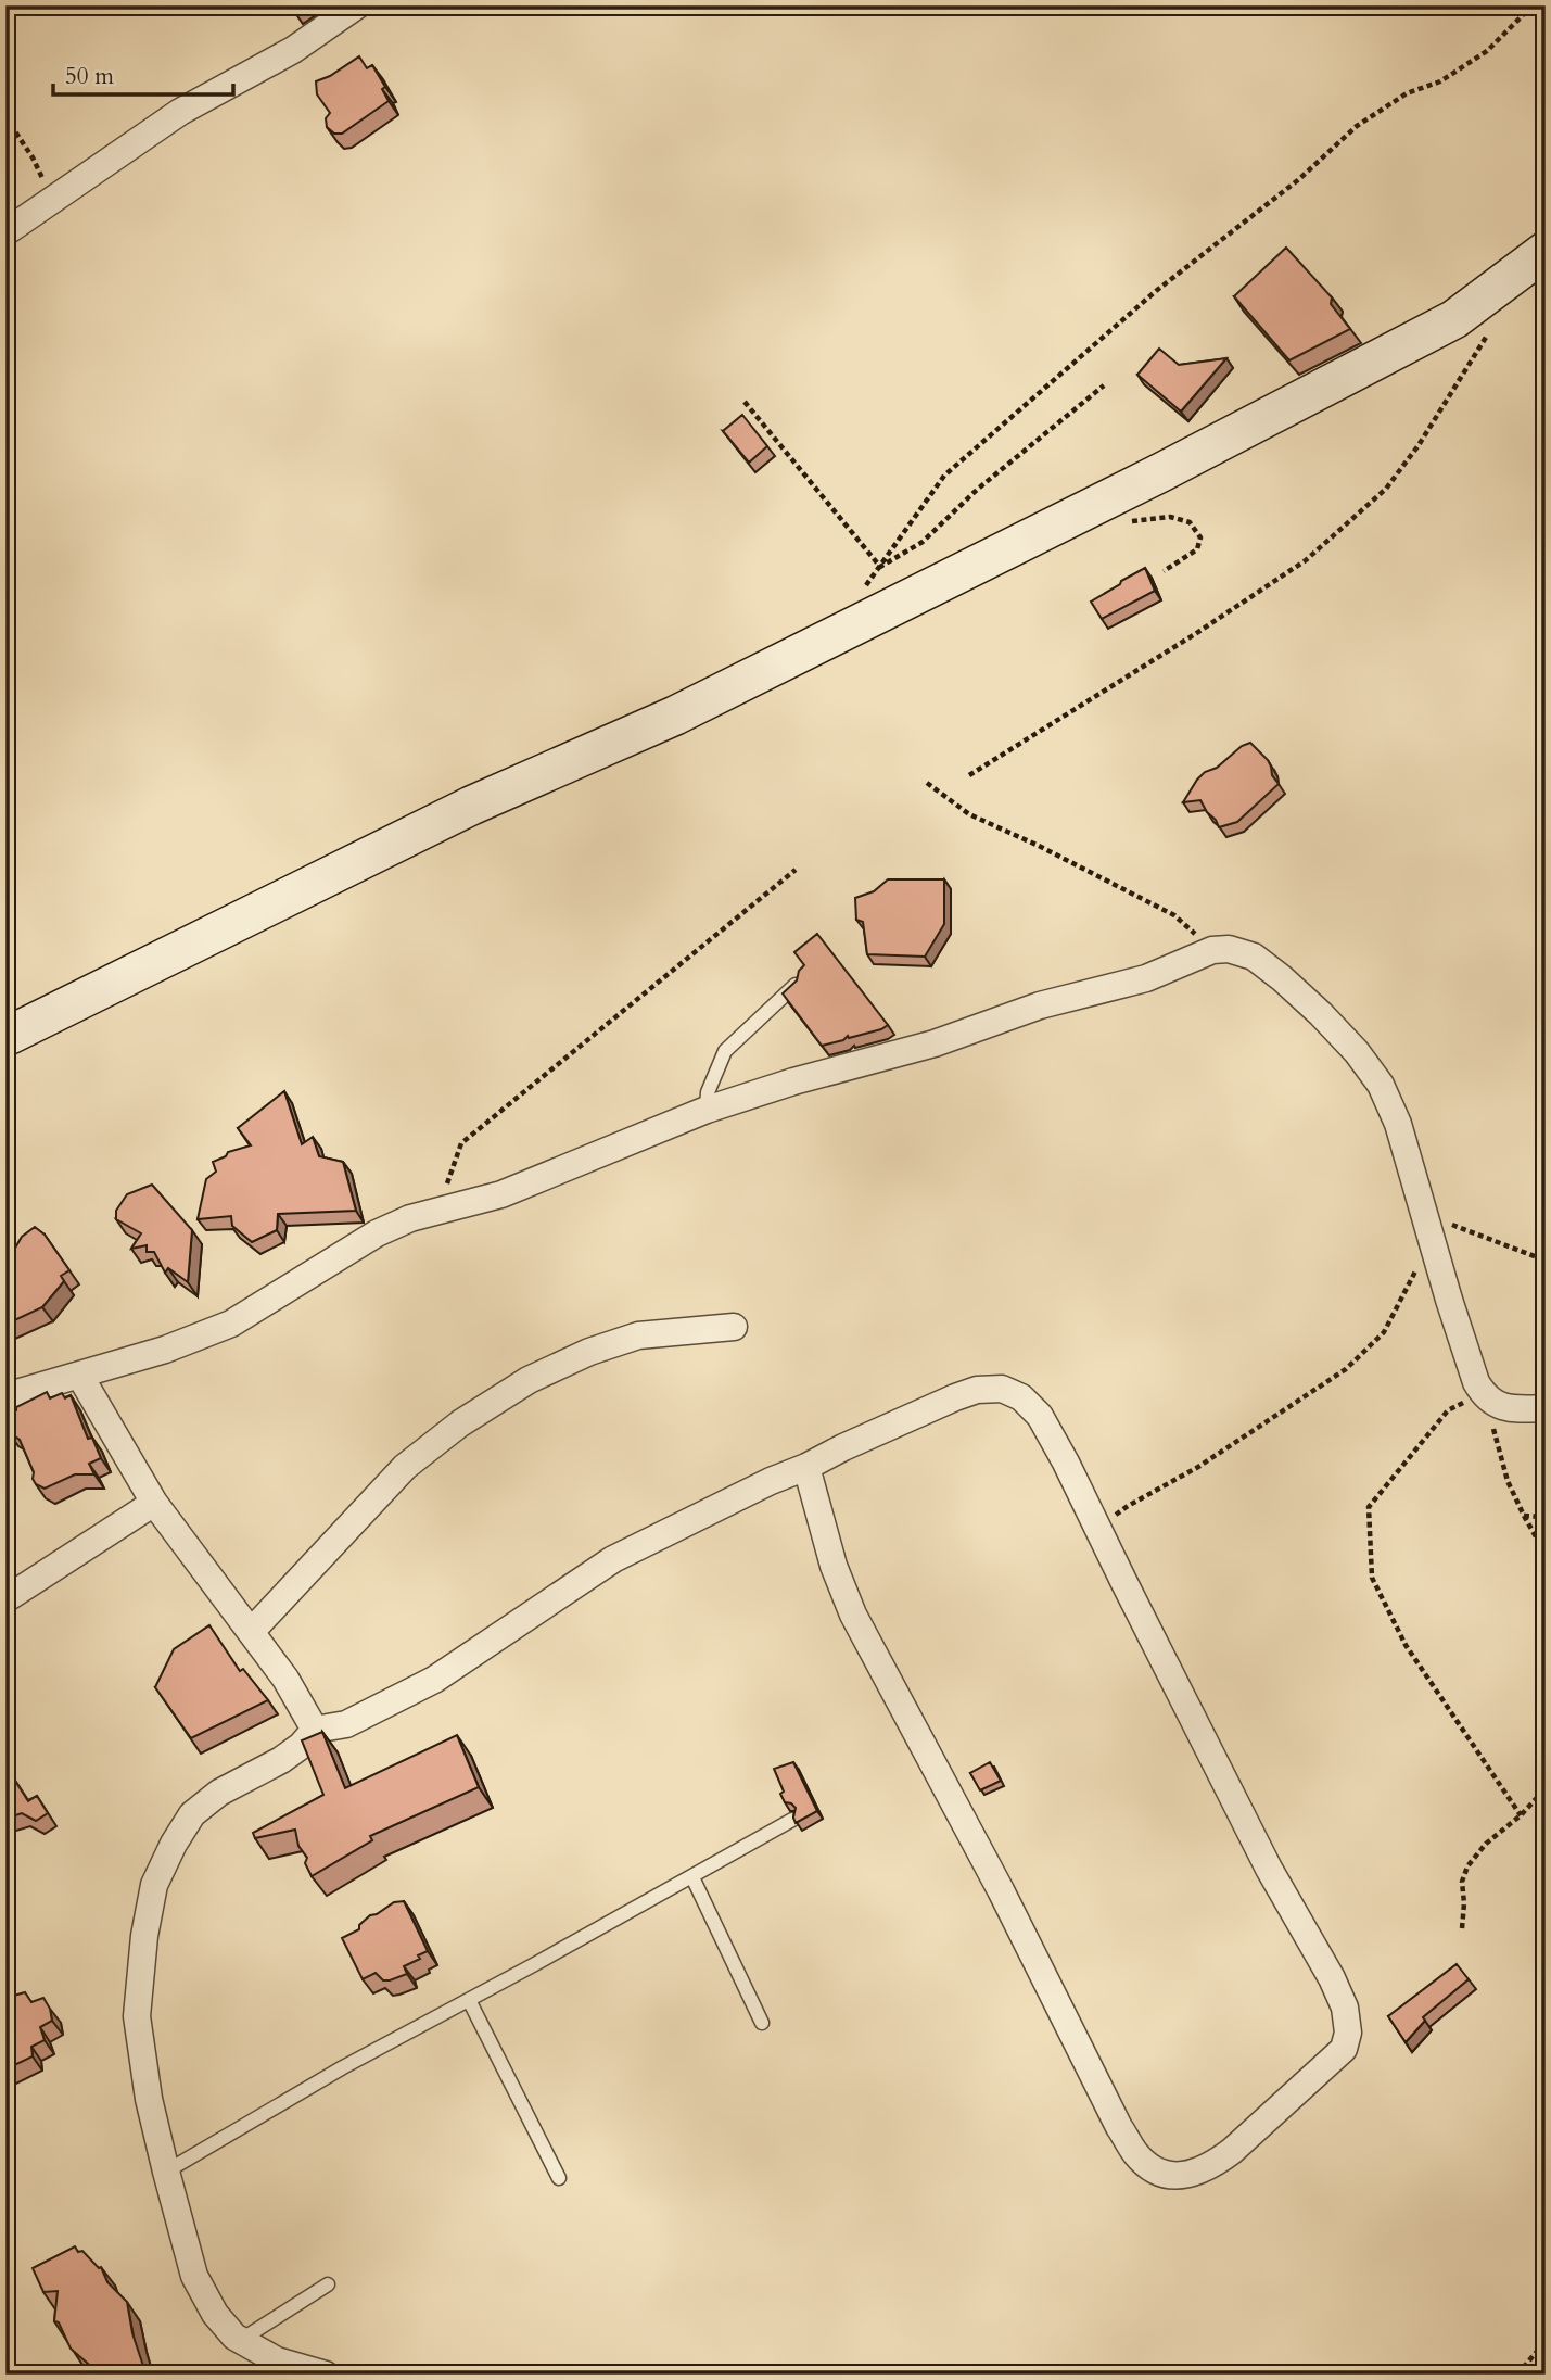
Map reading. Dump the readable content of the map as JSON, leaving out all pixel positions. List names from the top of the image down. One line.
{"scale_bar":"50 m"}
